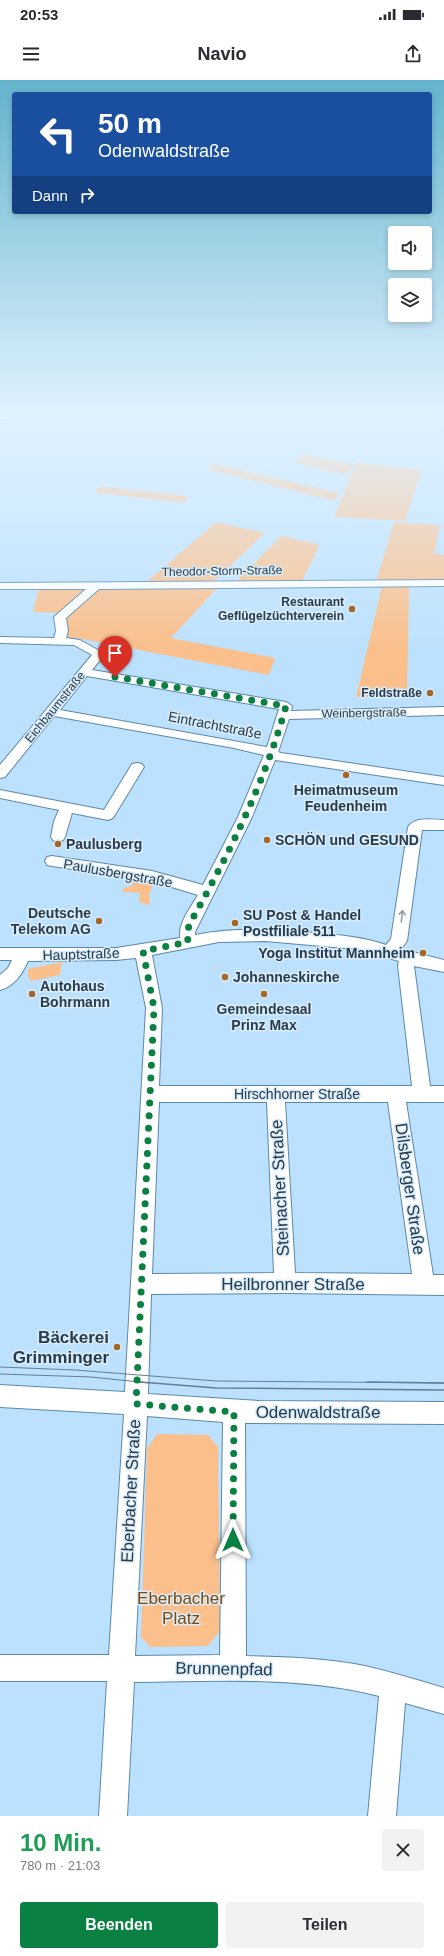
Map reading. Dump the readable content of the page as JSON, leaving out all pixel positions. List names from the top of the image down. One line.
{"streets":{"street":["Theodor-Storm-Straße","Eichbaumstraße","Weinbergstraße","Eintrachtstraße","Paulusbergstraße","Hauptstraße","Hirschhorner Straße","Steinacher Straße","Dilsberger Straße","Heilbronner Straße","Odenwaldstraße","Eberbacher Straße","Brunnenpfad"]},"crossings":[["Eichbaumstraße","Weinbergstraße"],["Eichbaumstraße","Eintrachtstraße"],["Hauptstraße","Eberbacher Straße"],["Hirschhorner Straße","Steinacher Straße"],["Hirschhorner Straße","Dilsberger Straße"],["Hirschhorner Straße","Eberbacher Straße"],["Steinacher Straße","Heilbronner Straße"],["Dilsberger Straße","Heilbronner Straße"],["Heilbronner Straße","Eberbacher Straße"],["Odenwaldstraße","Eberbacher Straße"],["Eberbacher Straße","Brunnenpfad"]],"parks":["Eberbacher Platz"],"places":["Restaurant Geflügelzüchterverein","Feldstraße","Heimatmuseum Feudenheim","SCHÖN und GESUND","Paulusberg","Deutsche Telekom AG","SU Post & Handel Postfiliale 511","Yoga Institut Mannheim","Johanneskirche","Autohaus Bohrmann","Gemeindesaal Prinz Max","Bäckerei Grimminger"],"page":{"status":"20:53","header":"Navio","turn":["50 m","Odenwaldstraße"],"then":"Dann","heading":["10 Min.","780 m · 21:03"],"buttons":["Beenden","Teilen"]}}
